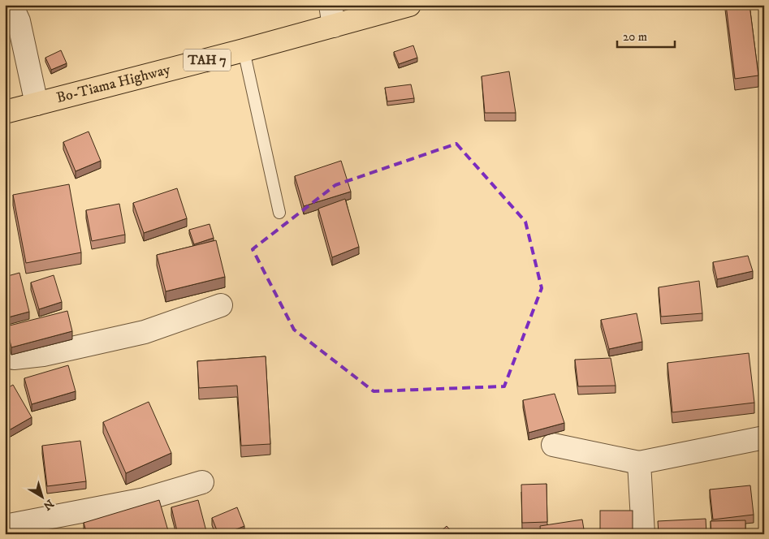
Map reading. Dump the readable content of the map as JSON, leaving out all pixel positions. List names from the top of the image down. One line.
{"streets":{"highway":["TAH 7","Bo-Tiama Highway"]},"scale_bar":"20 m","north":"bottom right"}
